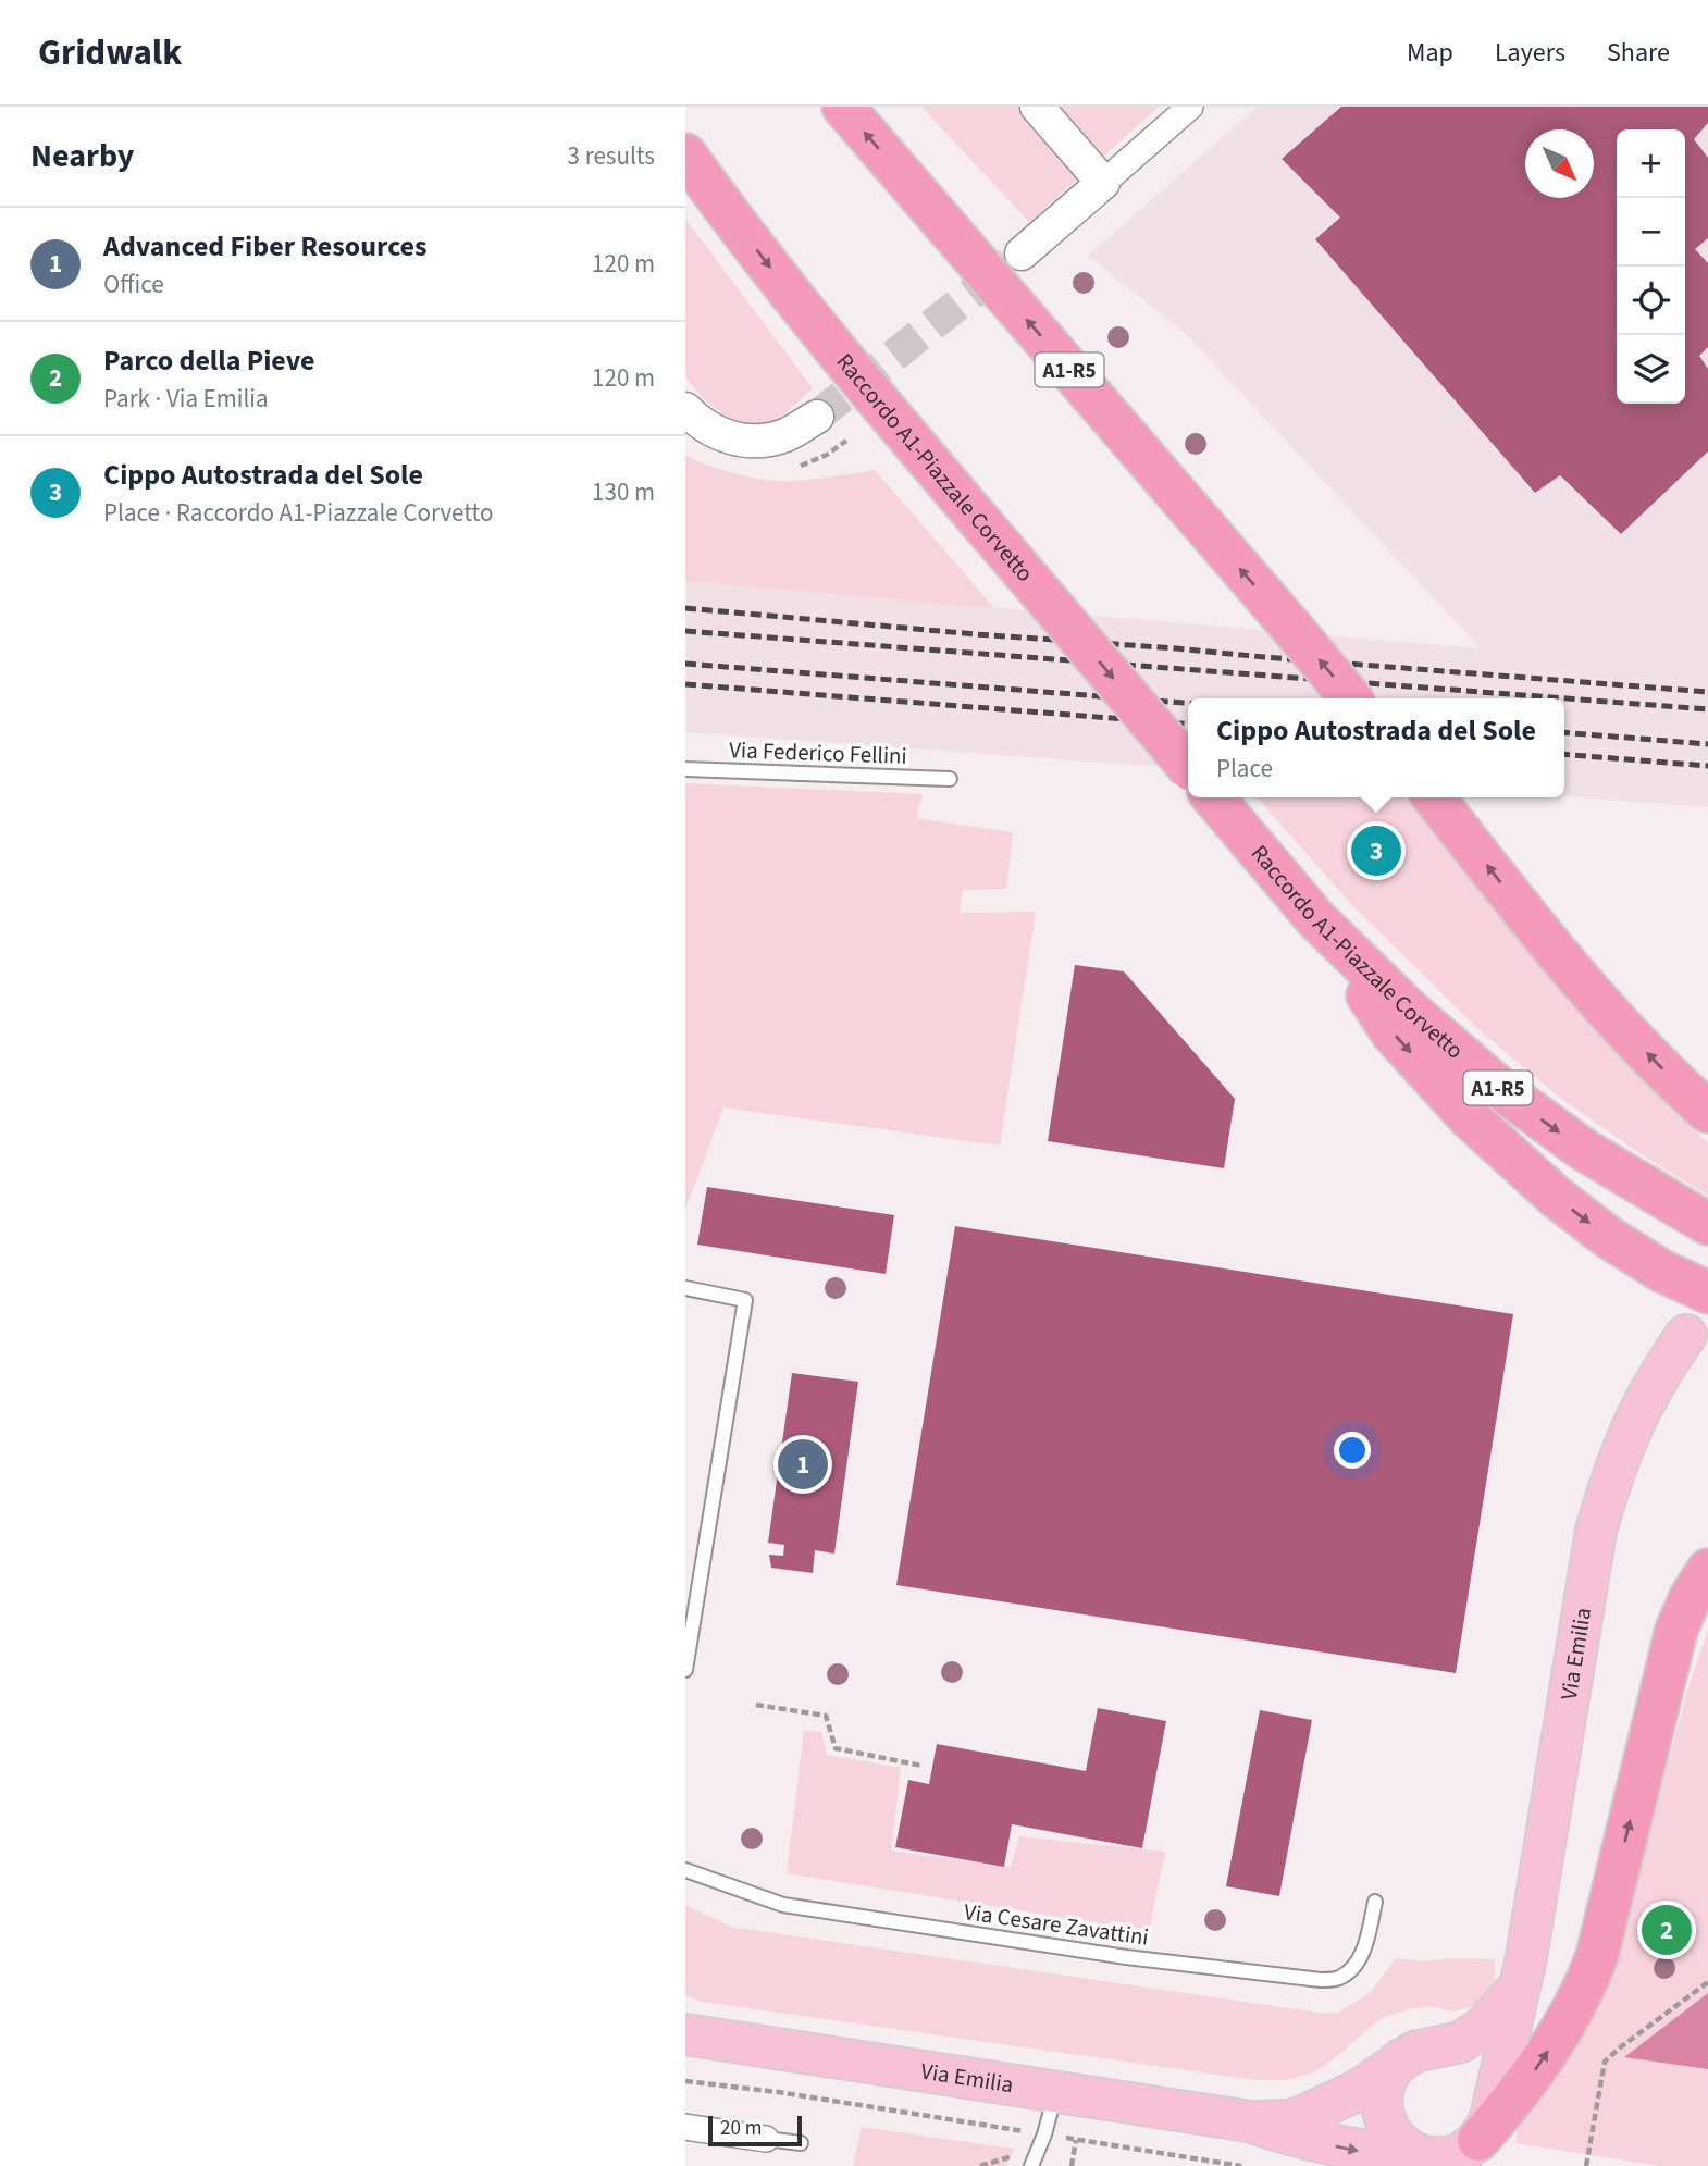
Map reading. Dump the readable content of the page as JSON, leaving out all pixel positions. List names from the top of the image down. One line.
{"streets":{"highway":["A1-R5","Raccordo A1-Piazzale Corvetto"],"main road":["Via Emilia"],"lane":["Via Federico Fellini","Via Cesare Zavattini"]},"scale_bar":"20 m","north":"bottom right","page":{"header":"Gridwalk","nav":["Map","Layers","Share"],"heading":["Nearby","3 results"],"map_buttons":["+","−"],"list":[{"mark":"1","name":"Advanced Fiber Resources","note":"Office","value":"120 m"},{"mark":"2","name":"Parco della Pieve","note":"Park · Via Emilia","value":"120 m"},{"mark":"3","name":"Cippo Autostrada del Sole","note":"Place · Raccordo A1-Piazzale Corvetto","value":"130 m"}],"popup":["Cippo Autostrada del Sole","Place"],"pins":["3","1","2"],"scale":"20 m"}}
